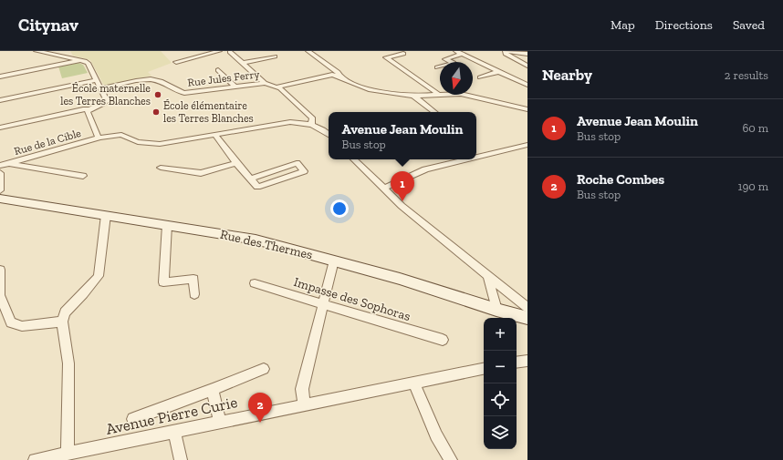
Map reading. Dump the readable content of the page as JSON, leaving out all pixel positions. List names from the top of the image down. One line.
{"streets":{"main road":["Rue des Thermes"],"street":["Rue Jules Ferry","Rue de la Cible","Impasse des Sophoras","Avenue Pierre Curie"]},"crossings":[["Rue Jules Ferry","Rue de la Cible"]],"places":["École maternelle les Terres Blanches","École élémentaire les Terres Blanches"],"north":"bottom","page":{"header":"Citynav","nav":["Map","Directions","Saved"],"heading":["Nearby","2 results"],"list":[{"mark":"1","name":"Avenue Jean Moulin","note":"Bus stop","value":"60 m"},{"mark":"2","name":"Roche Combes","note":"Bus stop","value":"190 m"}],"popup":["Avenue Jean Moulin","Bus stop"],"pins":["1","2"],"map_buttons":["+","−"]}}
